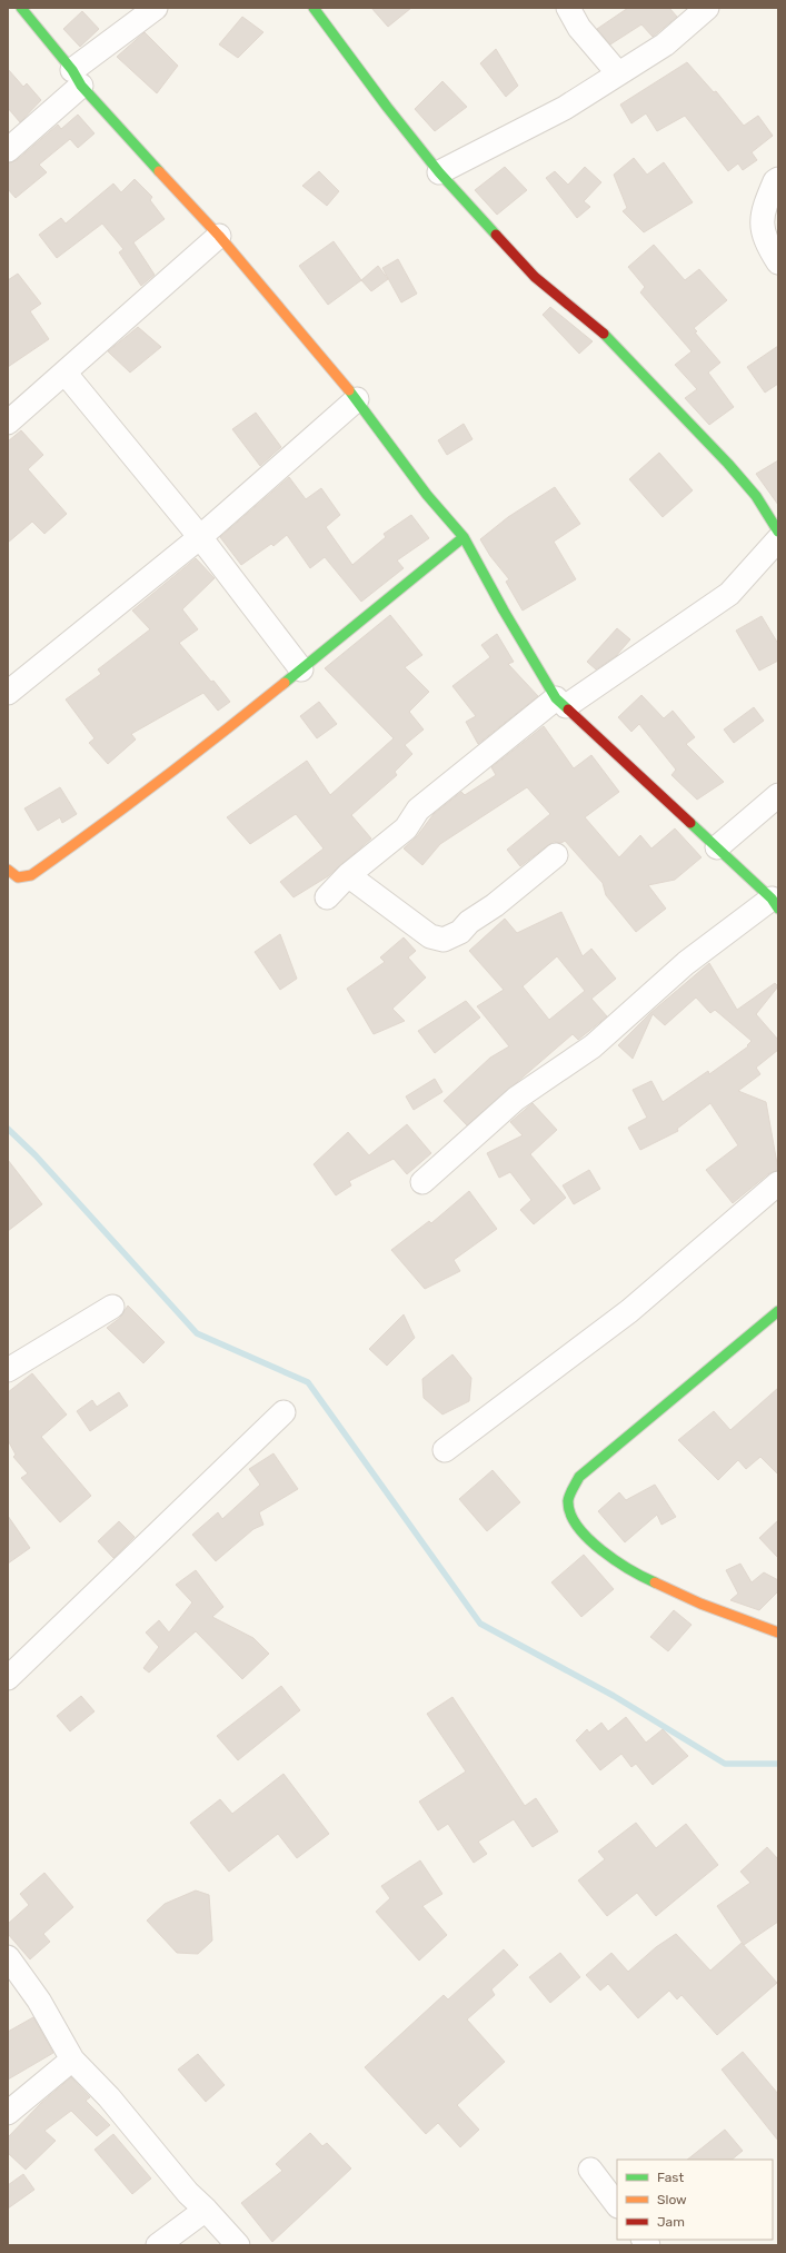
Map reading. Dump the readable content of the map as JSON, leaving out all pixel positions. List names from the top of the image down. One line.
{"legend":["Fast","Slow","Jam"]}
